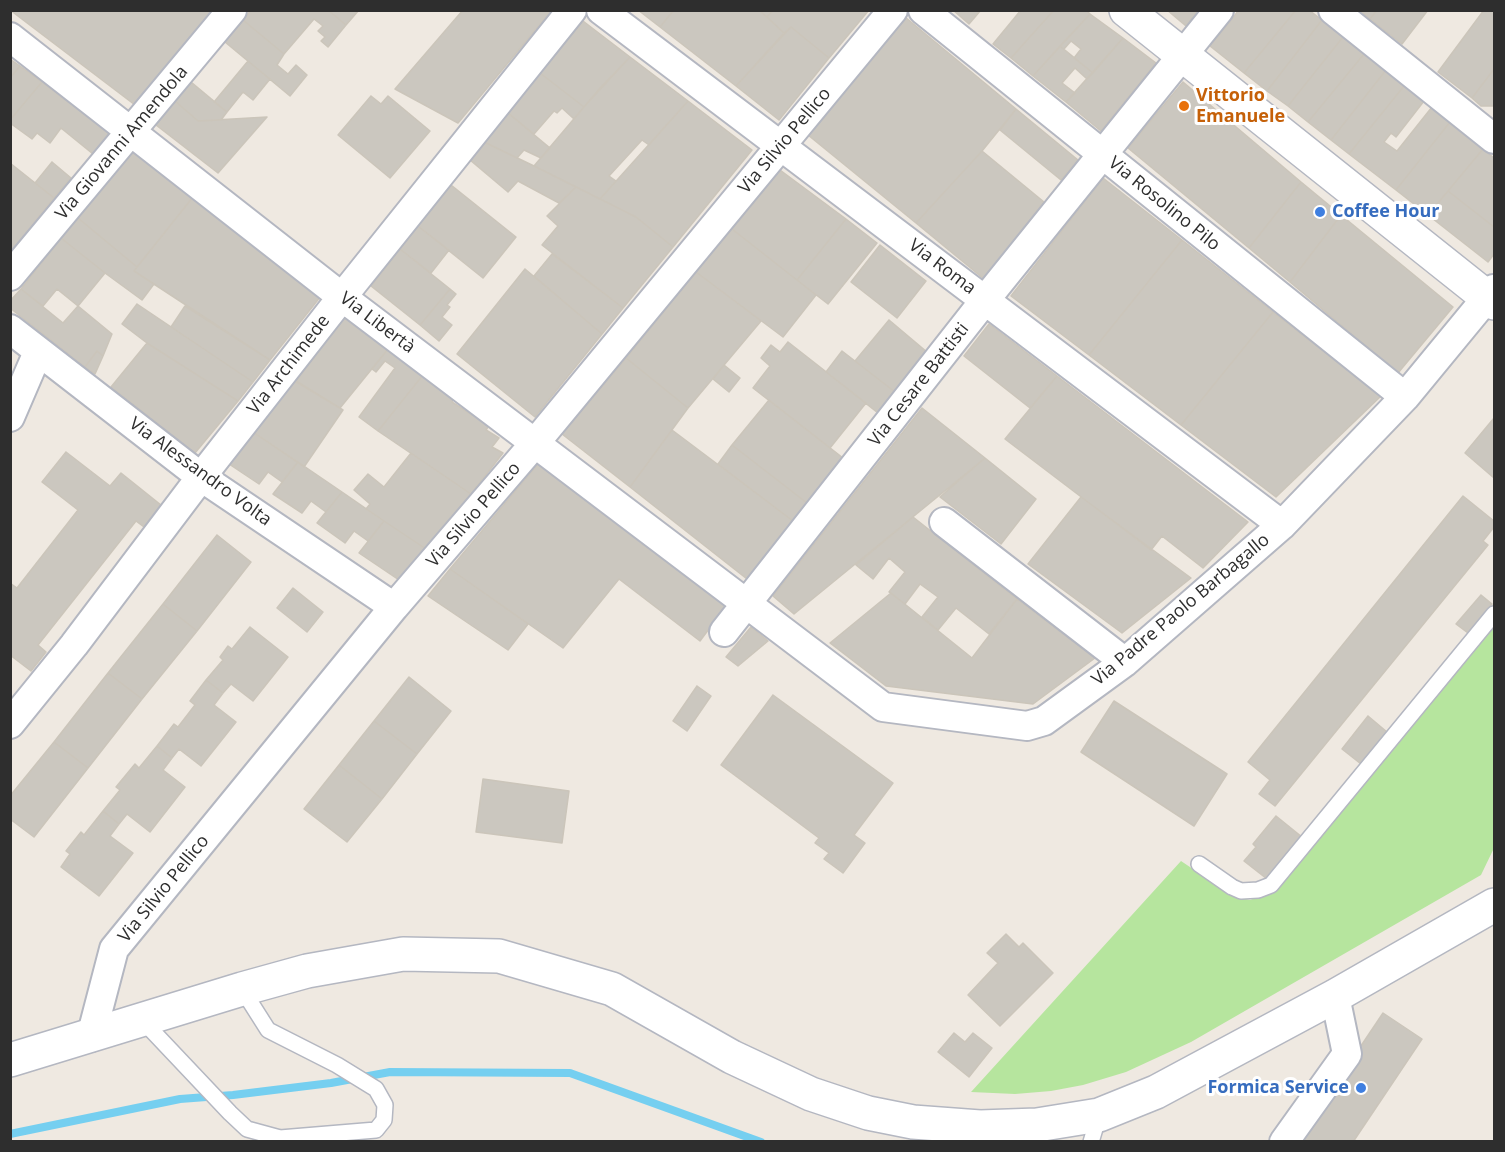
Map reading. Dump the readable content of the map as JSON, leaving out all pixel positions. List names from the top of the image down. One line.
{"streets":{"street":["Via Silvio Pellico","Via Giovanni Amendola","Via Rosolino Pilo","Via Roma","Via Libertà","Via Archimede","Via Cesare Battisti","Via Alessandro Volta","Via Padre Paolo Barbagallo"]},"crossings":[["Via Silvio Pellico","Via Roma"],["Via Silvio Pellico","Via Libertà"],["Via Silvio Pellico","Via Alessandro Volta"],["Via Giovanni Amendola","Via Libertà"],["Via Rosolino Pilo","Via Cesare Battisti"],["Via Rosolino Pilo","Via Padre Paolo Barbagallo"],["Via Roma","Via Cesare Battisti"],["Via Roma","Via Padre Paolo Barbagallo"],["Via Libertà","Via Archimede"],["Via Libertà","Via Cesare Battisti"],["Via Libertà","Via Padre Paolo Barbagallo"],["Via Archimede","Via Alessandro Volta"],["Via Cesare Battisti","Via Padre Paolo Barbagallo"]],"places":["Vittorio Emanuele","Coffee Hour","Formica Service"]}
